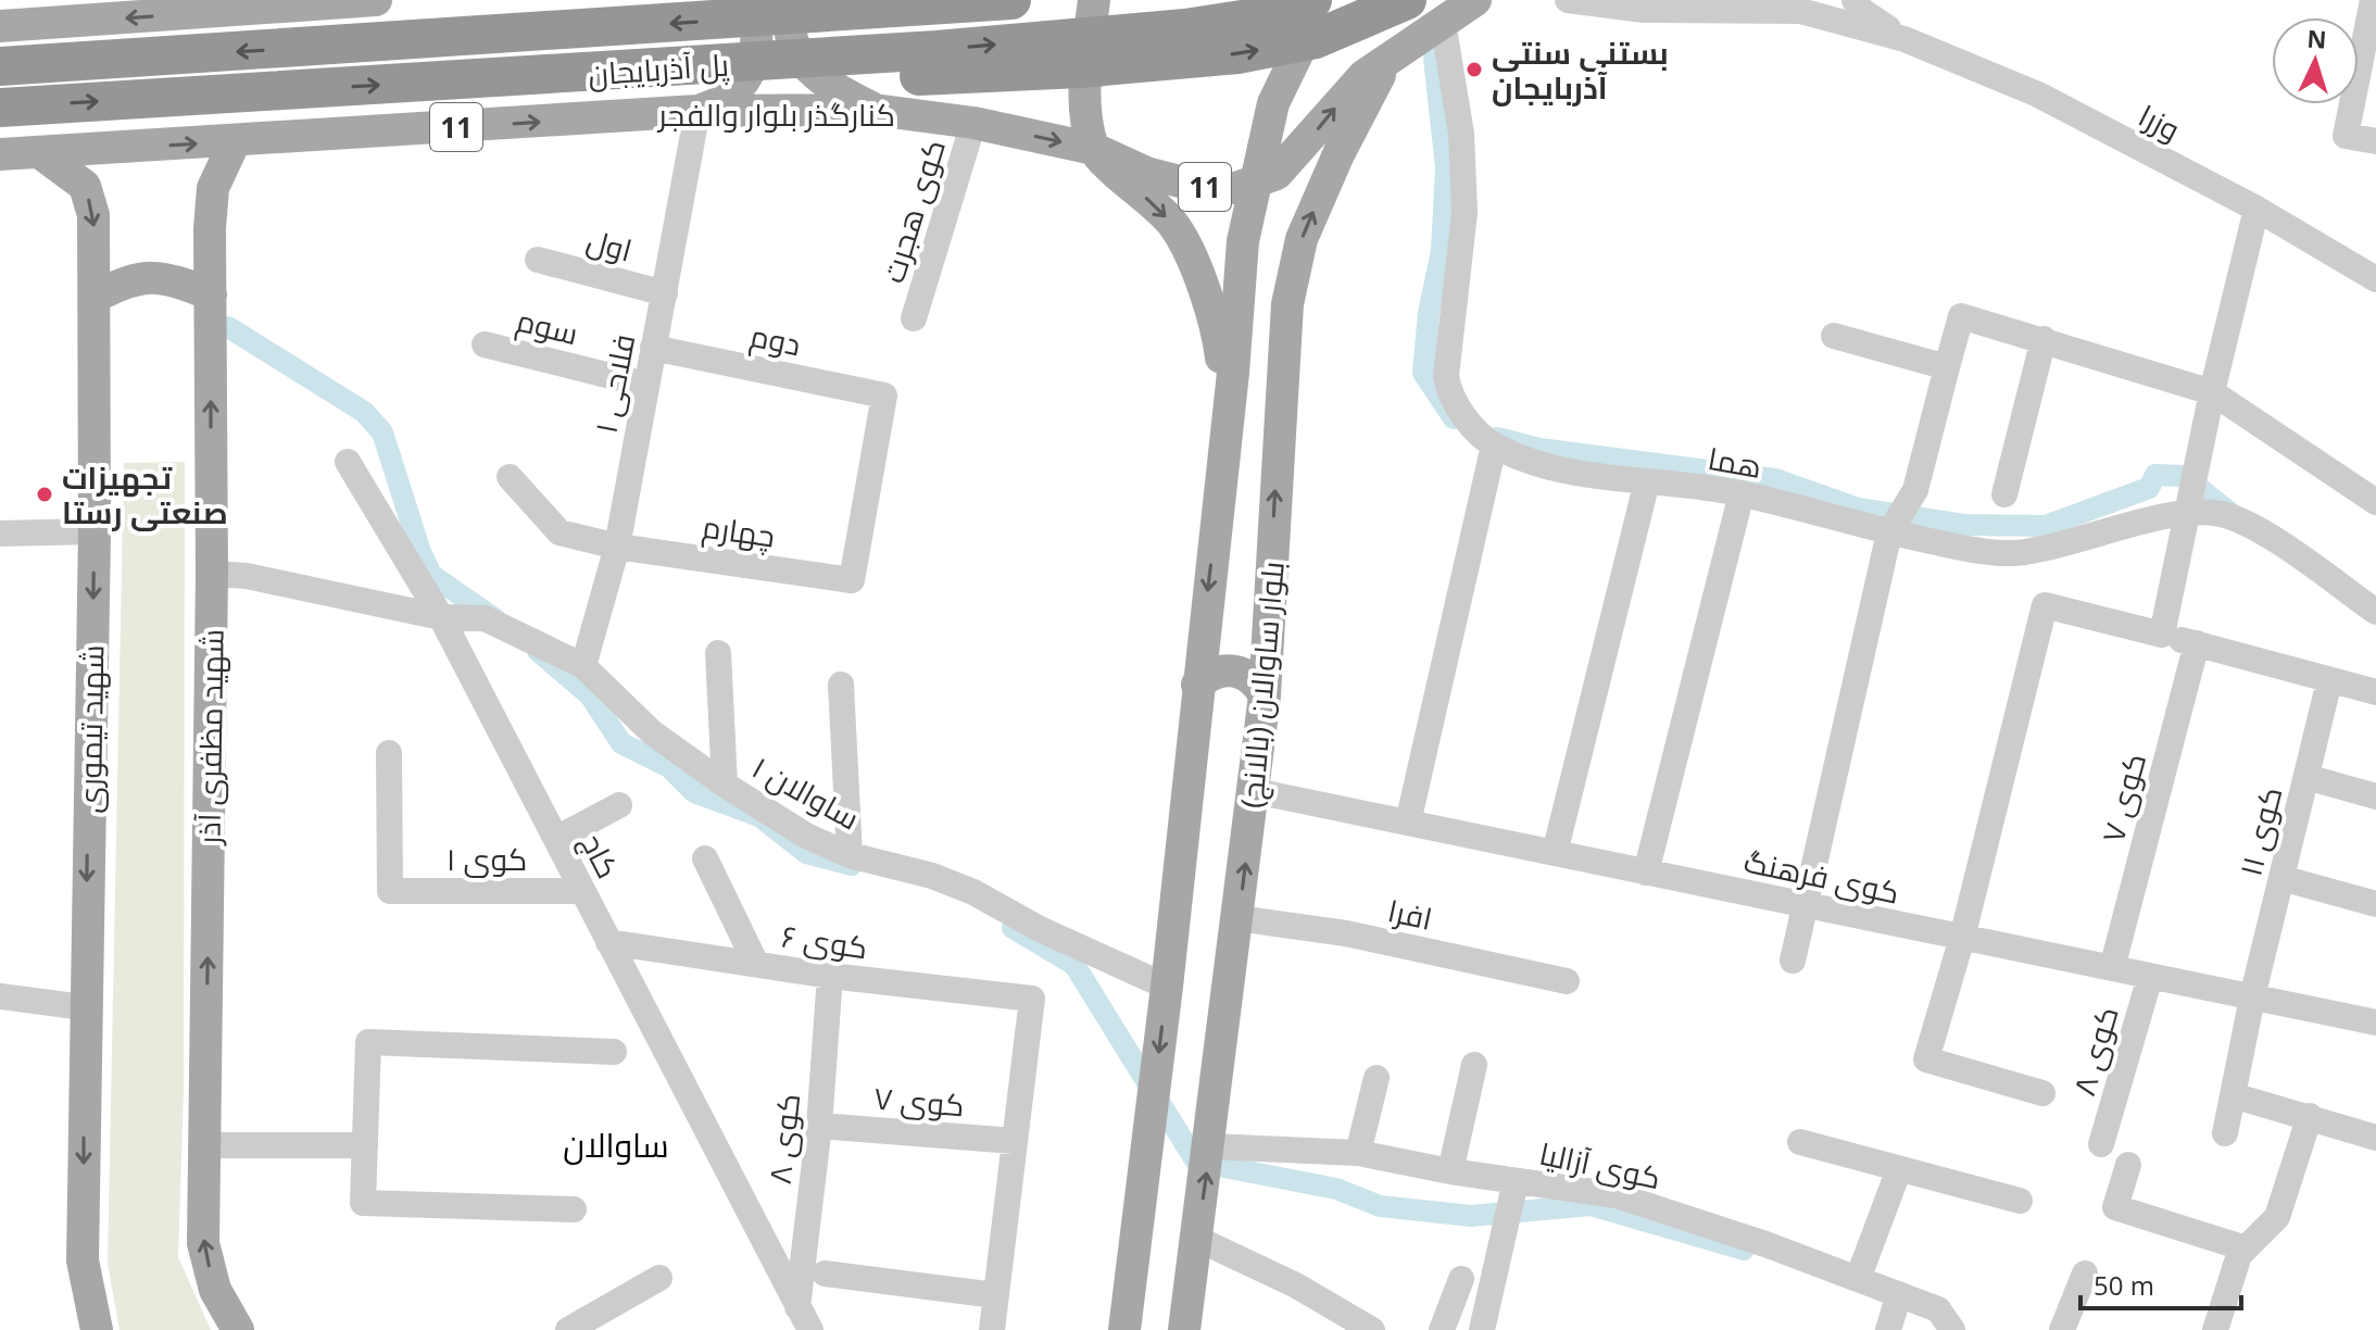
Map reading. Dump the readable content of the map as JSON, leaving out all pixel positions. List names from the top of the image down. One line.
{"streets":{"highway":["پل آذربایجان"],"main road":["کنارگذر بلوار والفجر","11","بلوار ساوالان (بالانج)","شهید تیموری","شهید مظفری آذر"],"street":["وزرا","کوی هجرت","اول","سوم","دوم","فلاحی ۱","هما","چهارم","ساوالان ۱","کوی ۷","کوی ۱۱","کاج","کوی ۱","کوی فرهنگ","افرا","کوی ۶","کوی ۸","کوی آزالیا"]},"crossings":[["کنارگذر بلوار والفجر","11"],["کنارگذر بلوار والفجر","کوی هجرت"],["کنارگذر بلوار والفجر","فلاحی ۱"],["کنارگذر بلوار والفجر","هما"],["کنارگذر بلوار والفجر","بلوار ساوالان (بالانج)"],["کنارگذر بلوار والفجر","شهید تیموری"],["کنارگذر بلوار والفجر","شهید مظفری آذر"],["اول","فلاحی ۱"],["سوم","فلاحی ۱"],["دوم","فلاحی ۱"],["دوم","چهارم"],["فلاحی ۱","چهارم"],["فلاحی ۱","ساوالان ۱"],["بلوار ساوالان (بالانج)","ساوالان ۱"],["بلوار ساوالان (بالانج)","کوی فرهنگ"],["بلوار ساوالان (بالانج)","افرا"],["بلوار ساوالان (بالانج)","کوی آزالیا"],["ساوالان ۱","کاج"],["کوی ۷","کوی فرهنگ"],["کوی ۷","کوی ۶"],["کوی ۷","کوی ۸"],["کوی ۱۱","کوی فرهنگ"],["کاج","کوی ۱"],["کاج","کوی ۶"],["کاج","کوی ۸"],["کوی فرهنگ","کوی ۸"],["کوی ۶","کوی ۸"]],"one_way":["شهید تیموری","شهید مظفری آذر"],"districts":["ساوالان"],"places":["بستنی سنتی آذربایجان","تجهیزات صنعتی رستا"],"scale_bar":"50 m","north":"top"}
